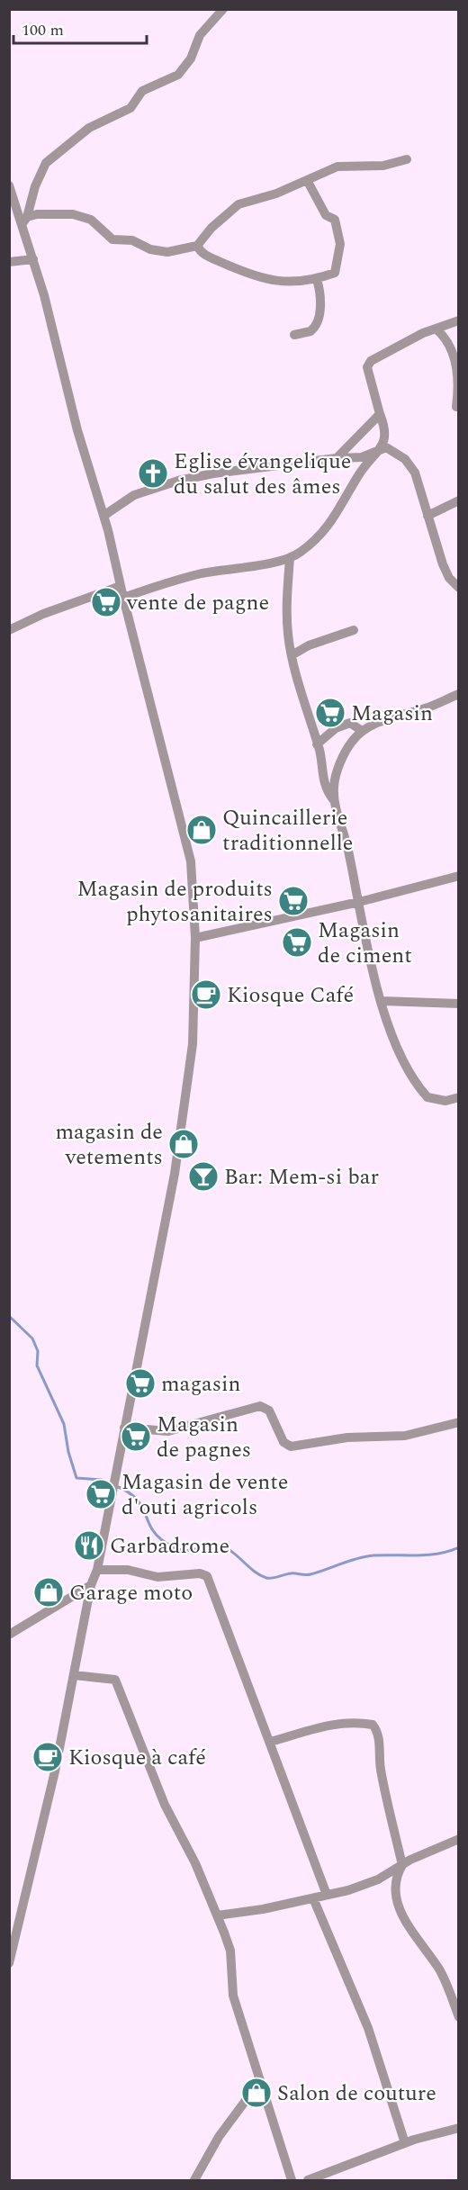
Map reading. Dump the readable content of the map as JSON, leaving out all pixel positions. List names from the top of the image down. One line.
{"places":{"church":["Eglise évangelique du salut des âmes"],"supermarket":["vente de pagne","Magasin","Magasin de produits phytosanitaires","Magasin de ciment","magasin","Magasin de pagnes","Magasin de vente d'outi agricols"],"shop":["Quincaillerie traditionnelle","magasin de vetements","Garage moto","Salon de couture"],"cafe":["Kiosque Café","Kiosque à café"],"bar":["Bar: Mem-si bar"],"restaurant":["Garbadrome"]},"scale_bar":"100 m"}
